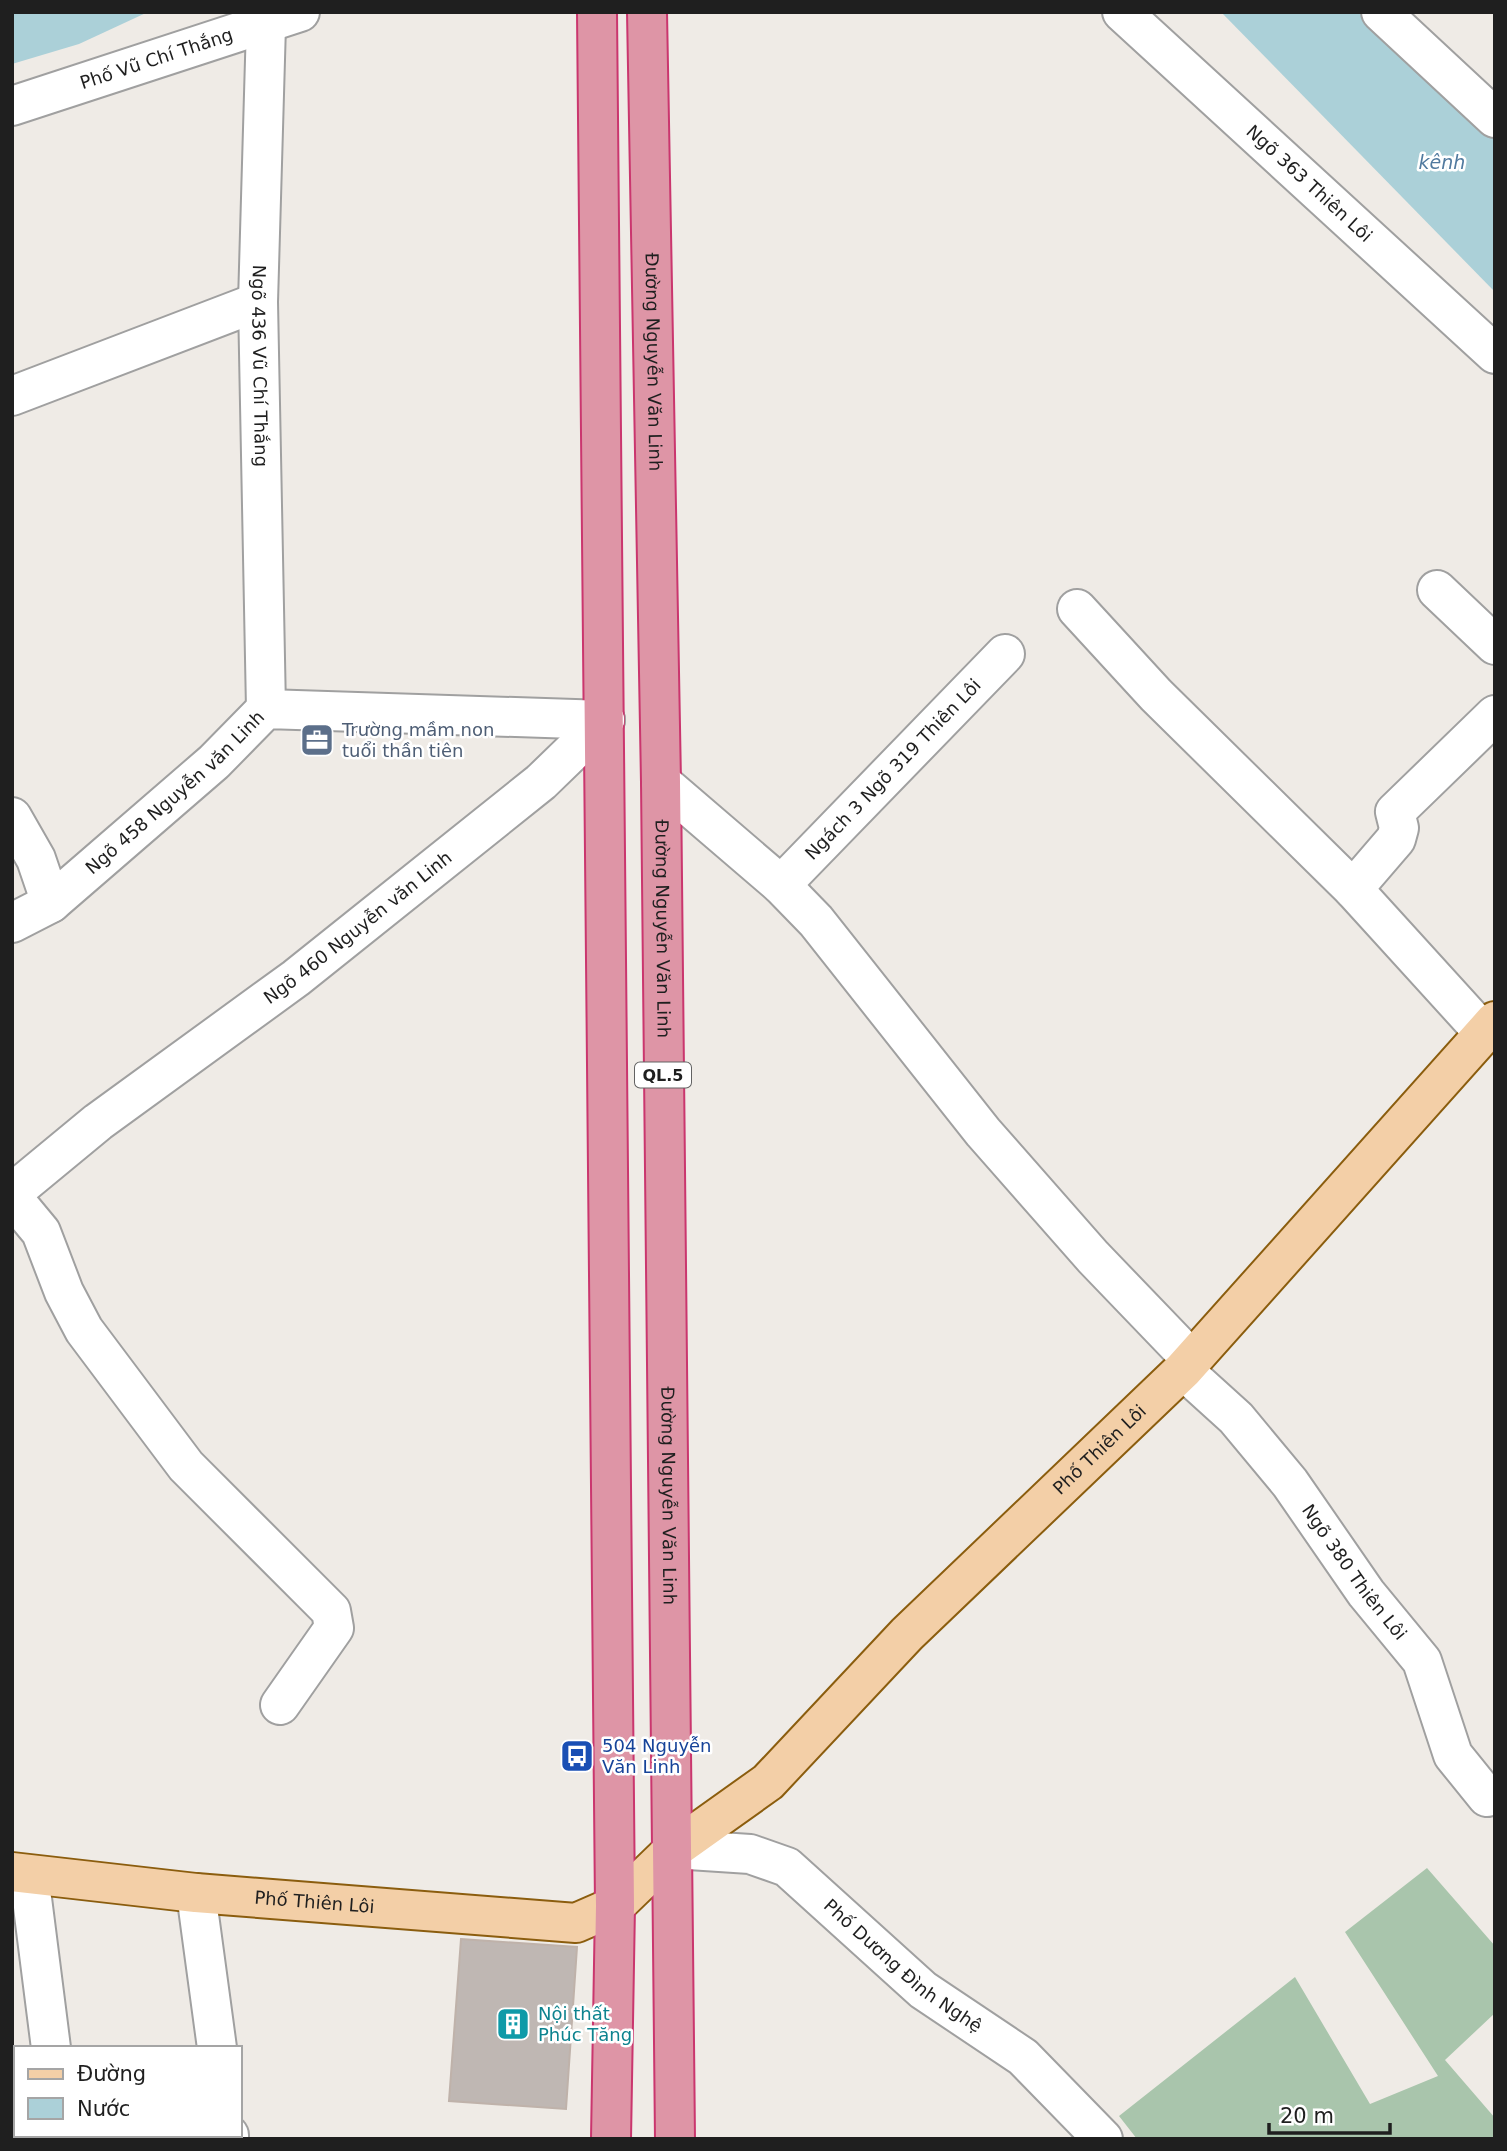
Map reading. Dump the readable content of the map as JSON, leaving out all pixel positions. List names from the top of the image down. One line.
{"streets":{"highway":["Đường Nguyễn Văn Linh","QL.5"],"main road":["Phố Thiên Lôi"],"street":["Phố Vũ Chí Thắng","Ngõ 363 Thiên Lôi","Ngõ 436 Vũ Chí Thắng","Ngách 3 Ngõ 319 Thiên Lôi","Ngõ 458 Nguyễn văn Linh","Ngõ 460 Nguyễn văn Linh","Ngõ 380 Thiên Lôi","Phố Dương Đình Nghệ"]},"crossings":[["Phố Vũ Chí Thắng","Ngõ 436 Vũ Chí Thắng"],["Đường Nguyễn Văn Linh","Phố Thiên Lôi"],["Đường Nguyễn Văn Linh","Ngõ 380 Thiên Lôi"],["Đường Nguyễn Văn Linh","Phố Dương Đình Nghệ"],["Ngõ 436 Vũ Chí Thắng","Ngõ 458 Nguyễn văn Linh"],["Ngách 3 Ngõ 319 Thiên Lôi","Ngõ 380 Thiên Lôi"],["Ngõ 458 Nguyễn văn Linh","Ngõ 460 Nguyễn văn Linh"],["Phố Thiên Lôi","Ngõ 380 Thiên Lôi"],["Phố Thiên Lôi","Phố Dương Đình Nghệ"]],"water":["kênh"],"places":{"office":["Trường mầm non tuổi thần tiên"],"bus stop":["504 Nguyễn Văn Linh"],"building":["Nội thất Phúc Tăng"]},"legend":["Đường","Nước"],"scale_bar":"20 m"}
